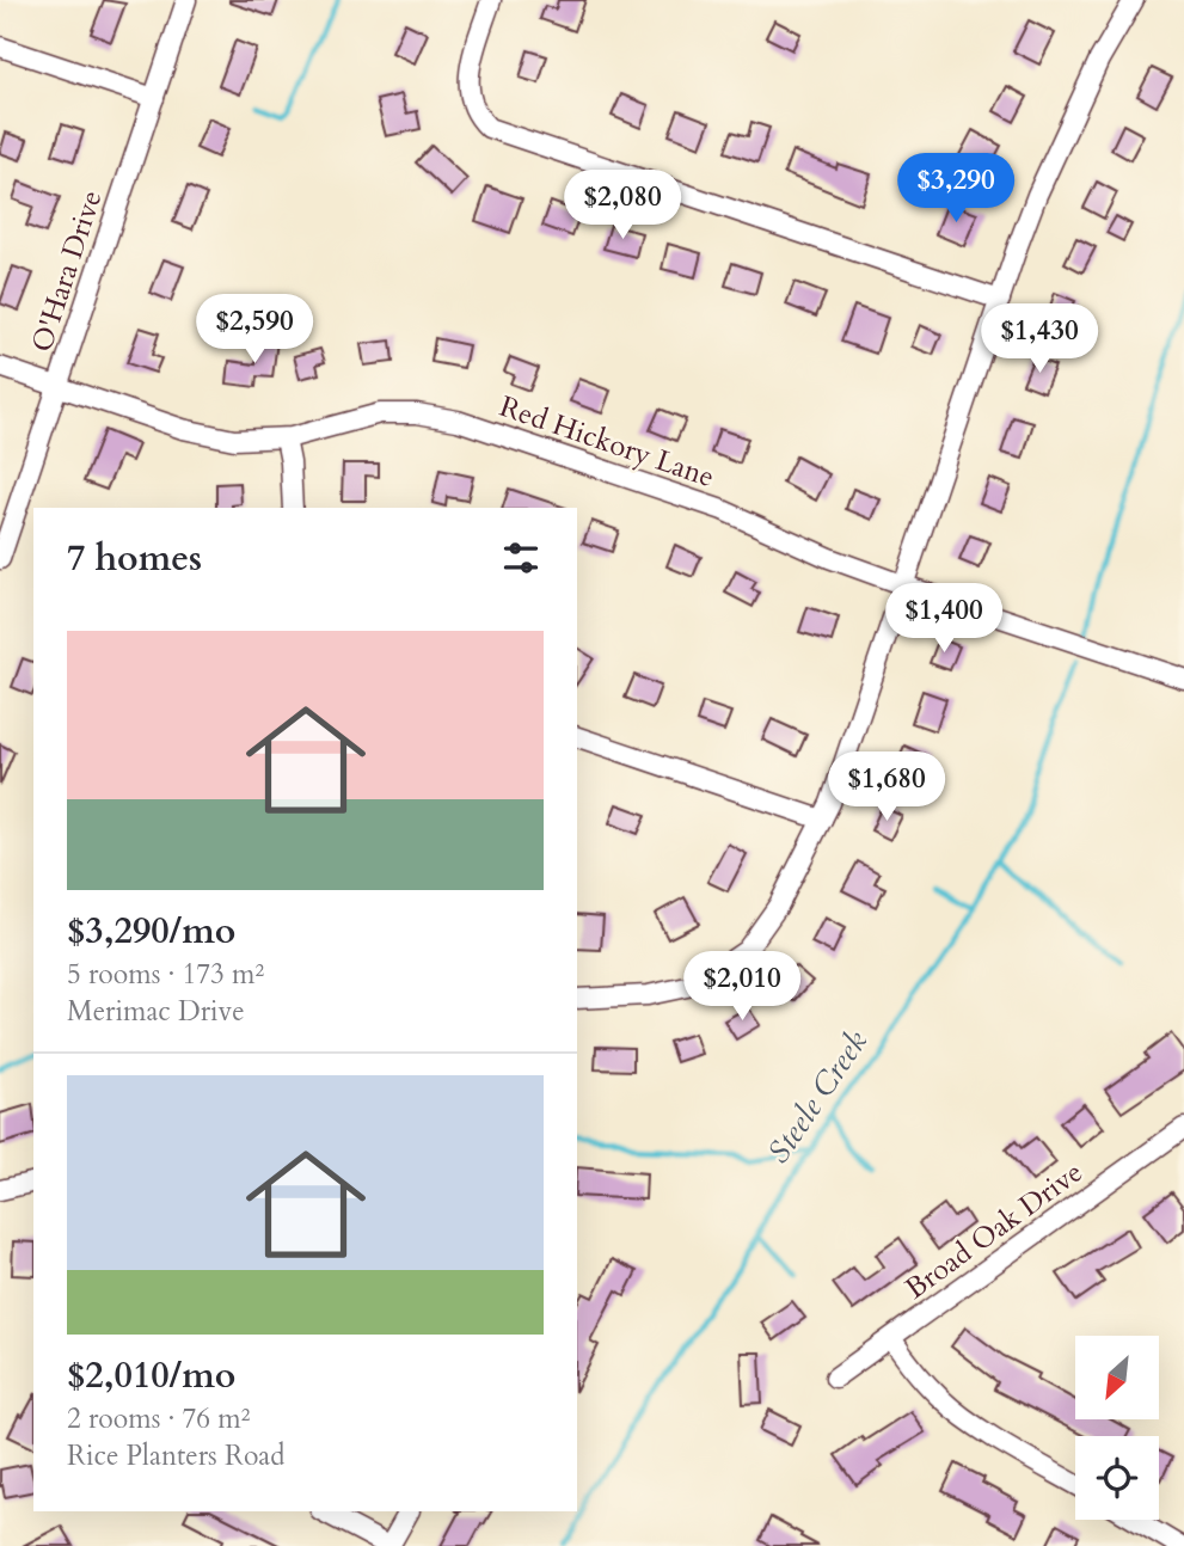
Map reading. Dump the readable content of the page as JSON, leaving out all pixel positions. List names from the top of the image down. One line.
{"streets":{"street":["O'Hara Drive","Red Hickory Lane","Broad Oak Drive"]},"crossings":[["O'Hara Drive","Red Hickory Lane"]],"water":["Steele Creek"],"north":"bottom left","page":{"price":["$3,290","$2,080","$2,590","$1,430","$1,400","$1,680","$2,010"],"heading":"7 homes","list":[{"name":"$3,290/mo","note":"5 rooms · 173 m² · Merimac Drive"},{"name":"$2,010/mo","note":"2 rooms · 76 m² · Rice Planters Road"}]}}
